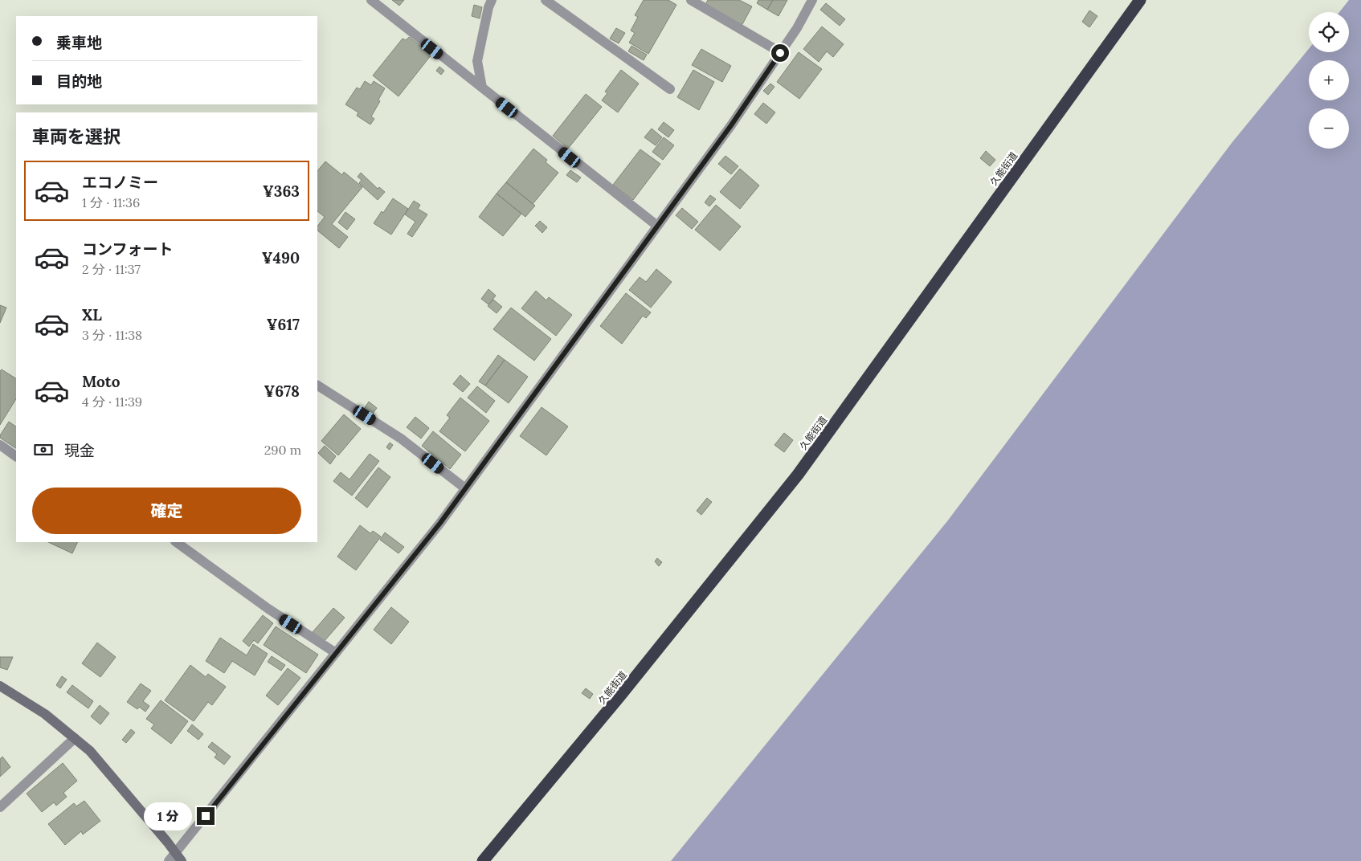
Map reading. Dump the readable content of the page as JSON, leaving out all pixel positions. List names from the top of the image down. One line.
{"streets":{"highway":["久能街道"]},"page":{"map_buttons":["+","−"],"banner":["乗車地","目的地"],"heading":"車両を選択","list":[{"name":"エコノミー","note":"1 分 · 11:36","value":"¥363"},{"name":"コンフォート","note":"2 分 · 11:37","value":"¥490"},{"name":"XL","note":"3 分 · 11:38","value":"¥617"},{"name":"Moto","note":"4 分 · 11:39","value":"¥678"}],"pay":["現金","290 m"],"buttons":"確定","bubble":"1 分"}}
